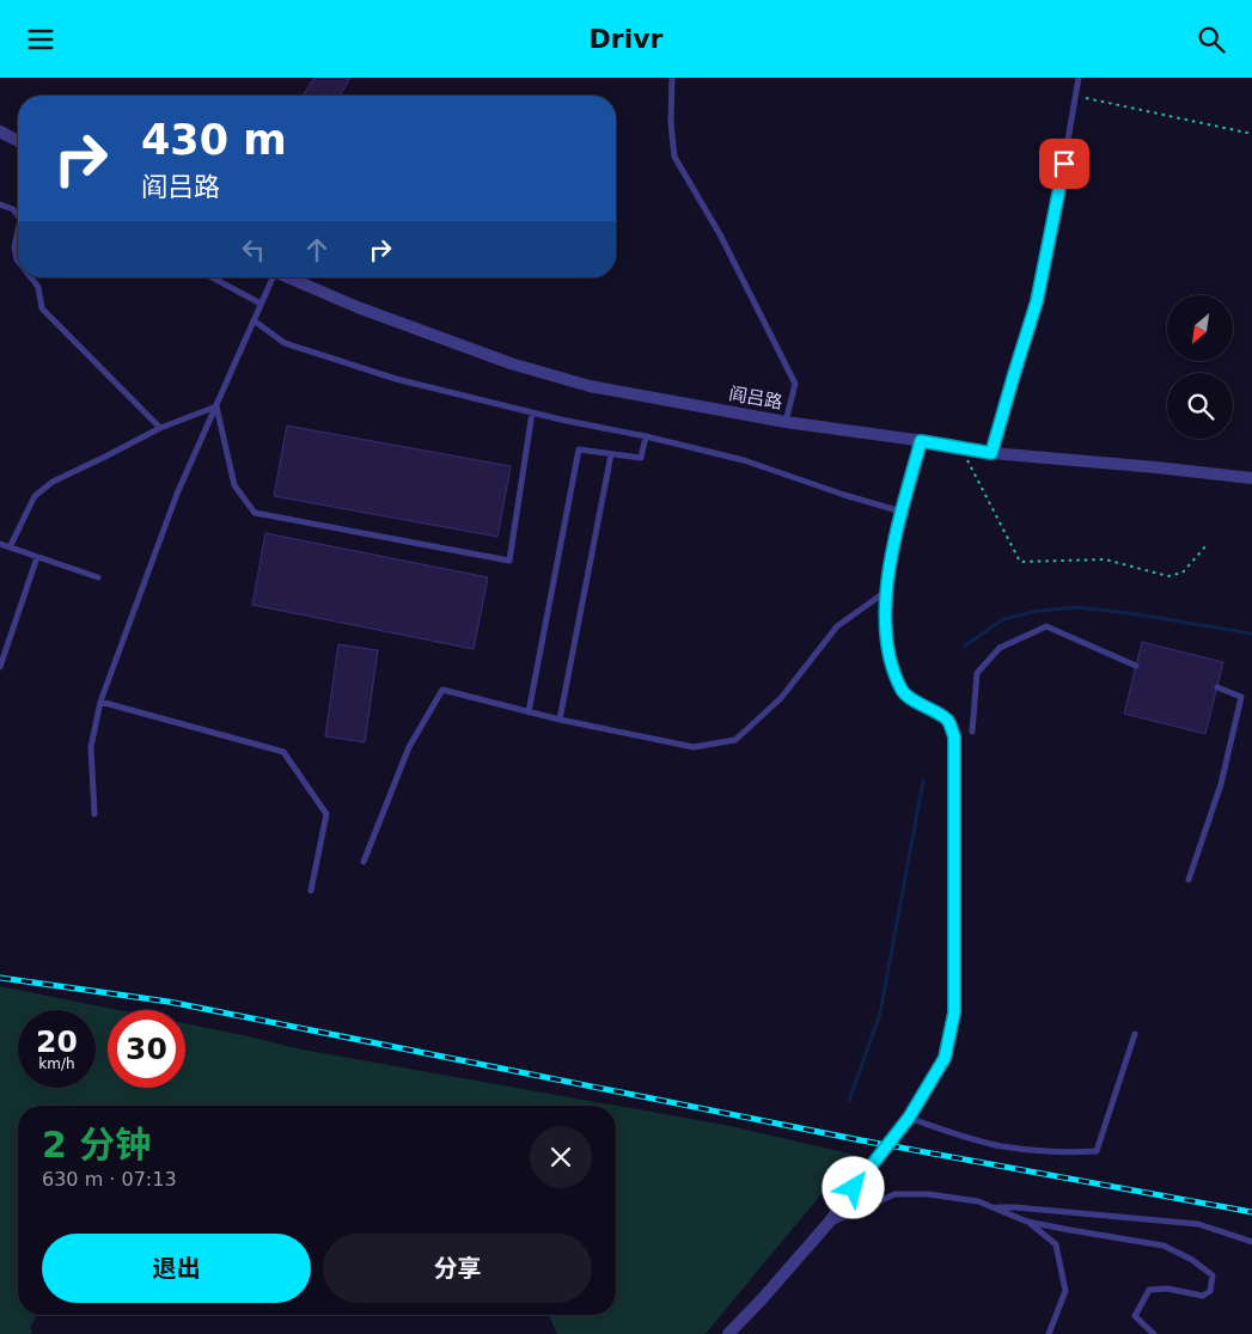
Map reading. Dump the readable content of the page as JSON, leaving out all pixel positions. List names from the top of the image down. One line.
{"streets":{"street":["阎吕路"]},"north":"bottom left","page":{"header":"Drivr","turn":["430 m","阎吕路"],"speed":"20 km/h","limit":"30","heading":["2 分钟","630 m · 07:13"],"buttons":["退出","分享"]}}
